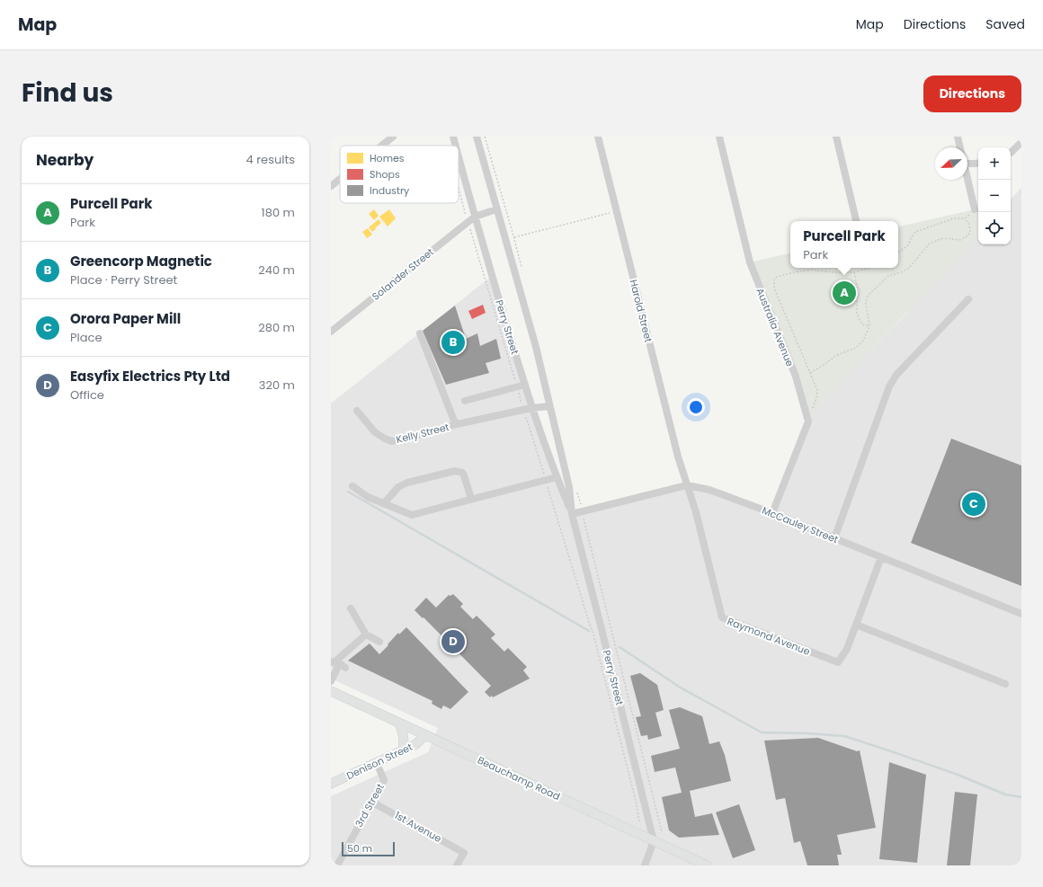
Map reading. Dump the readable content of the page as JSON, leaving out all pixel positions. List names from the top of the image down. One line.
{"streets":{"main road":["Denison Street","Beauchamp Road"],"street":["Solander Street","Harold Street","Perry Street","Australia Avenue","Kelly Street","McCauley Street","Raymond Avenue","3rd Street","1st Avenue"]},"crossings":[["Solander Street","Perry Street"],["Harold Street","McCauley Street"],["Harold Street","Raymond Avenue"],["Perry Street","Kelly Street"],["Perry Street","McCauley Street"],["Perry Street","Beauchamp Road"],["McCauley Street","Raymond Avenue"],["Denison Street","Beauchamp Road"],["Denison Street","3rd Street"],["3rd Street","1st Avenue"]],"legend":["Homes","Shops","Industry"],"scale_bar":"50 m","north":"bottom left","page":{"header":"Map","nav":["Map","Directions","Saved"],"title":"Find us","buttons":"Directions","heading":["Nearby","4 results"],"map_buttons":["+","−"],"list":[{"mark":"A","name":"Purcell Park","note":"Park","value":"180 m"},{"mark":"B","name":"Greencorp Magnetic","note":"Place · Perry Street","value":"240 m"},{"mark":"C","name":"Orora Paper Mill","note":"Place","value":"280 m"},{"mark":"D","name":"Easyfix Electrics Pty Ltd","note":"Office","value":"320 m"}],"popup":["Purcell Park","Park"],"pins":["A","B","C","D"],"scale":"50 m"}}
